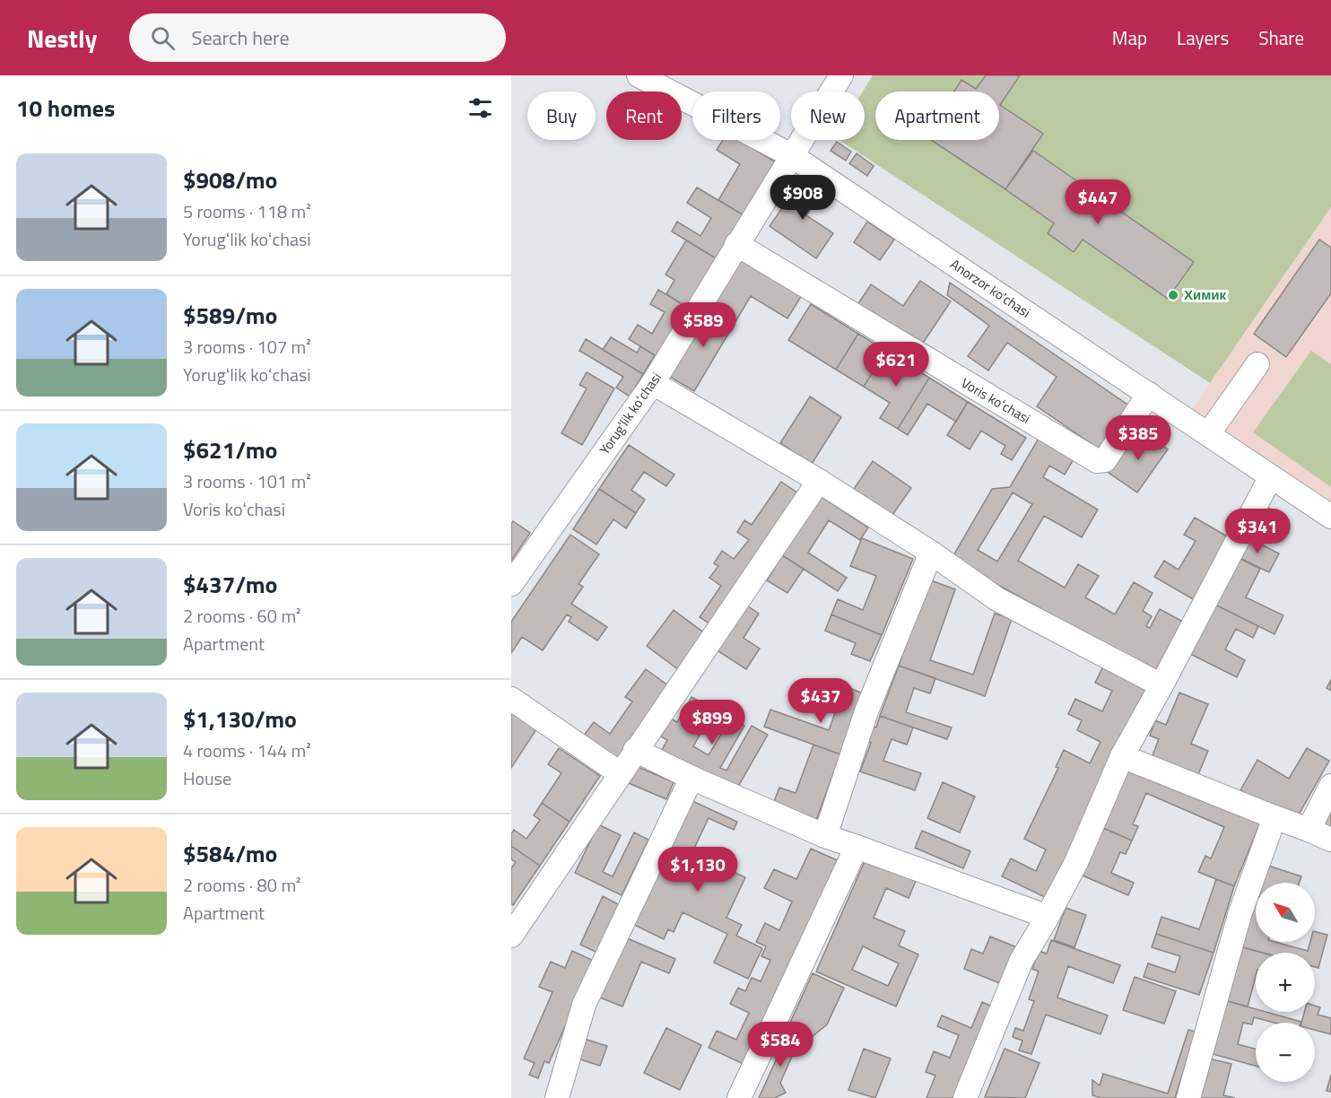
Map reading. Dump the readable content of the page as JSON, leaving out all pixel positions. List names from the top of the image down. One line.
{"streets":{"street":["Anorzor ko'chasi","Voris koʻchasi","Yorugʻlik koʻchasi"]},"crossings":[["Anorzor ko'chasi","Voris koʻchasi"],["Anorzor ko'chasi","Yorugʻlik koʻchasi"],["Voris koʻchasi","Yorugʻlik koʻchasi"]],"places":["Химик"],"north":"top left","page":{"header":"Nestly","search":"Search here","nav":["Map","Layers","Share"],"heading":"10 homes","chip":["Buy","Rent","Filters","New","Apartment"],"list":[{"name":"$908/mo","note":"5 rooms · 118 m² · Yorugʻlik koʻchasi"},{"name":"$589/mo","note":"3 rooms · 107 m² · Yorugʻlik koʻchasi"},{"name":"$621/mo","note":"3 rooms · 101 m² · Voris koʻchasi"},{"name":"$437/mo","note":"2 rooms · 60 m² · Apartment"},{"name":"$1,130/mo","note":"4 rooms · 144 m² · House"},{"name":"$584/mo","note":"2 rooms · 80 m² · Apartment"}],"price":["$908","$447","$589","$621","$385","$341","$437","$899","$1,130","$584"],"map_buttons":["+","−"]}}
